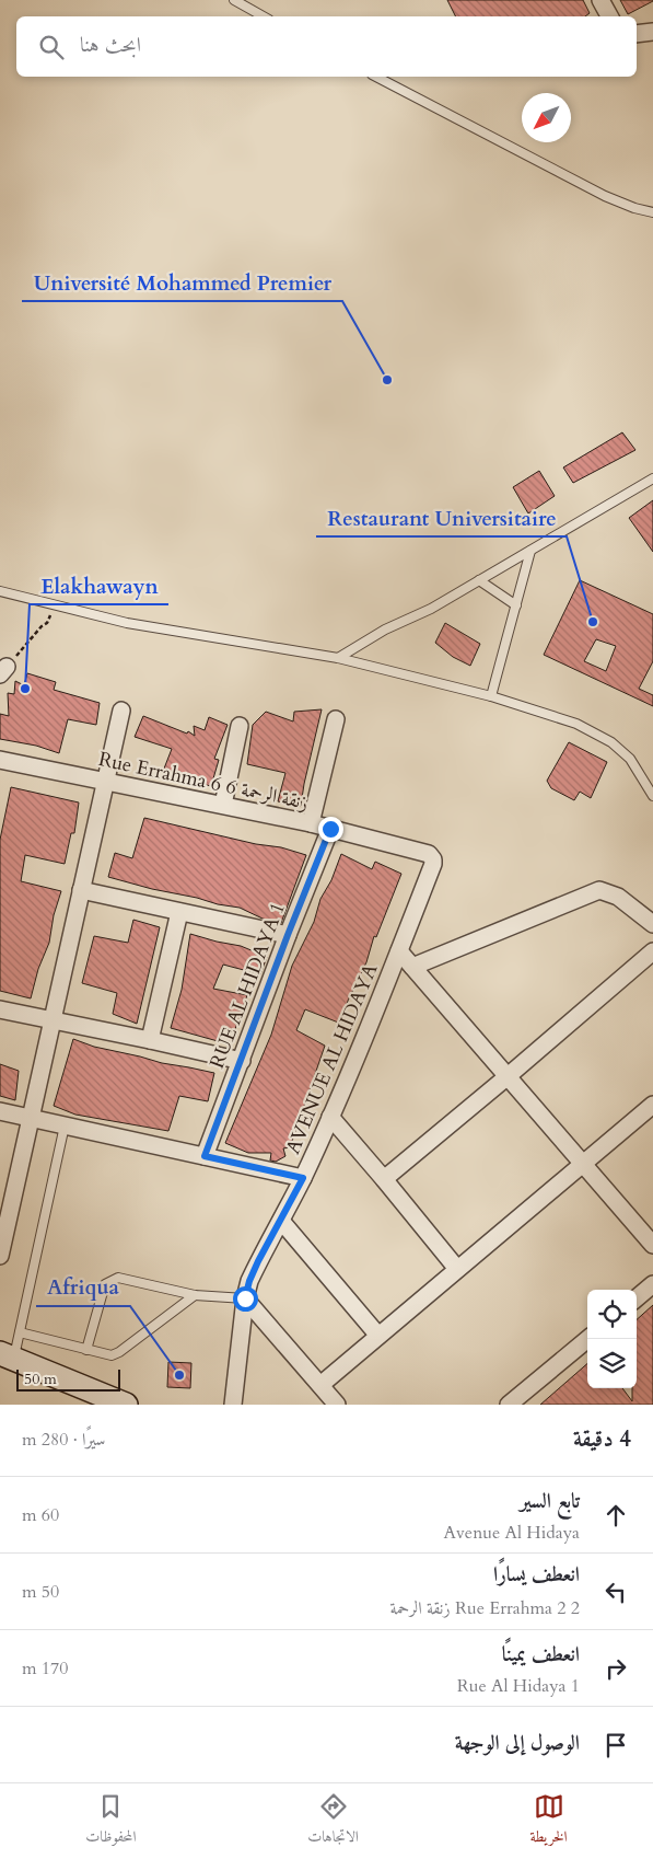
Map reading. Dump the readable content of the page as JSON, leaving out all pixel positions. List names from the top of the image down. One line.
{"streets":{"street":["Rue Errahma 6 6 زنقة الرحمة","RUE AL HIDAYA 1","AVENUE AL HIDAYA"]},"crossings":[["Rue Errahma 6 6 زنقة الرحمة","RUE AL HIDAYA 1"],["Rue Errahma 6 6 زنقة الرحمة","AVENUE AL HIDAYA"]],"places":["Université Mohammed Premier","Restaurant Universitaire","Elakhawayn","Afriqua"],"scale_bar":"50 m","north":"bottom left","page":{"search":"ابحث هنا","scale":"50 m","heading":["4 دقيقة","سيرًا · 280 m"],"list":[["تابع السير","Avenue Al Hidaya","60 m"],["انعطف يسارًا","Rue Errahma 2 2 زنقة الرحمة","50 m"],["انعطف يمينًا","Rue Al Hidaya 1","170 m"],"الوصول إلى الوجهة"],"nav":["الخريطة","الاتجاهات","المحفوظات"]}}
